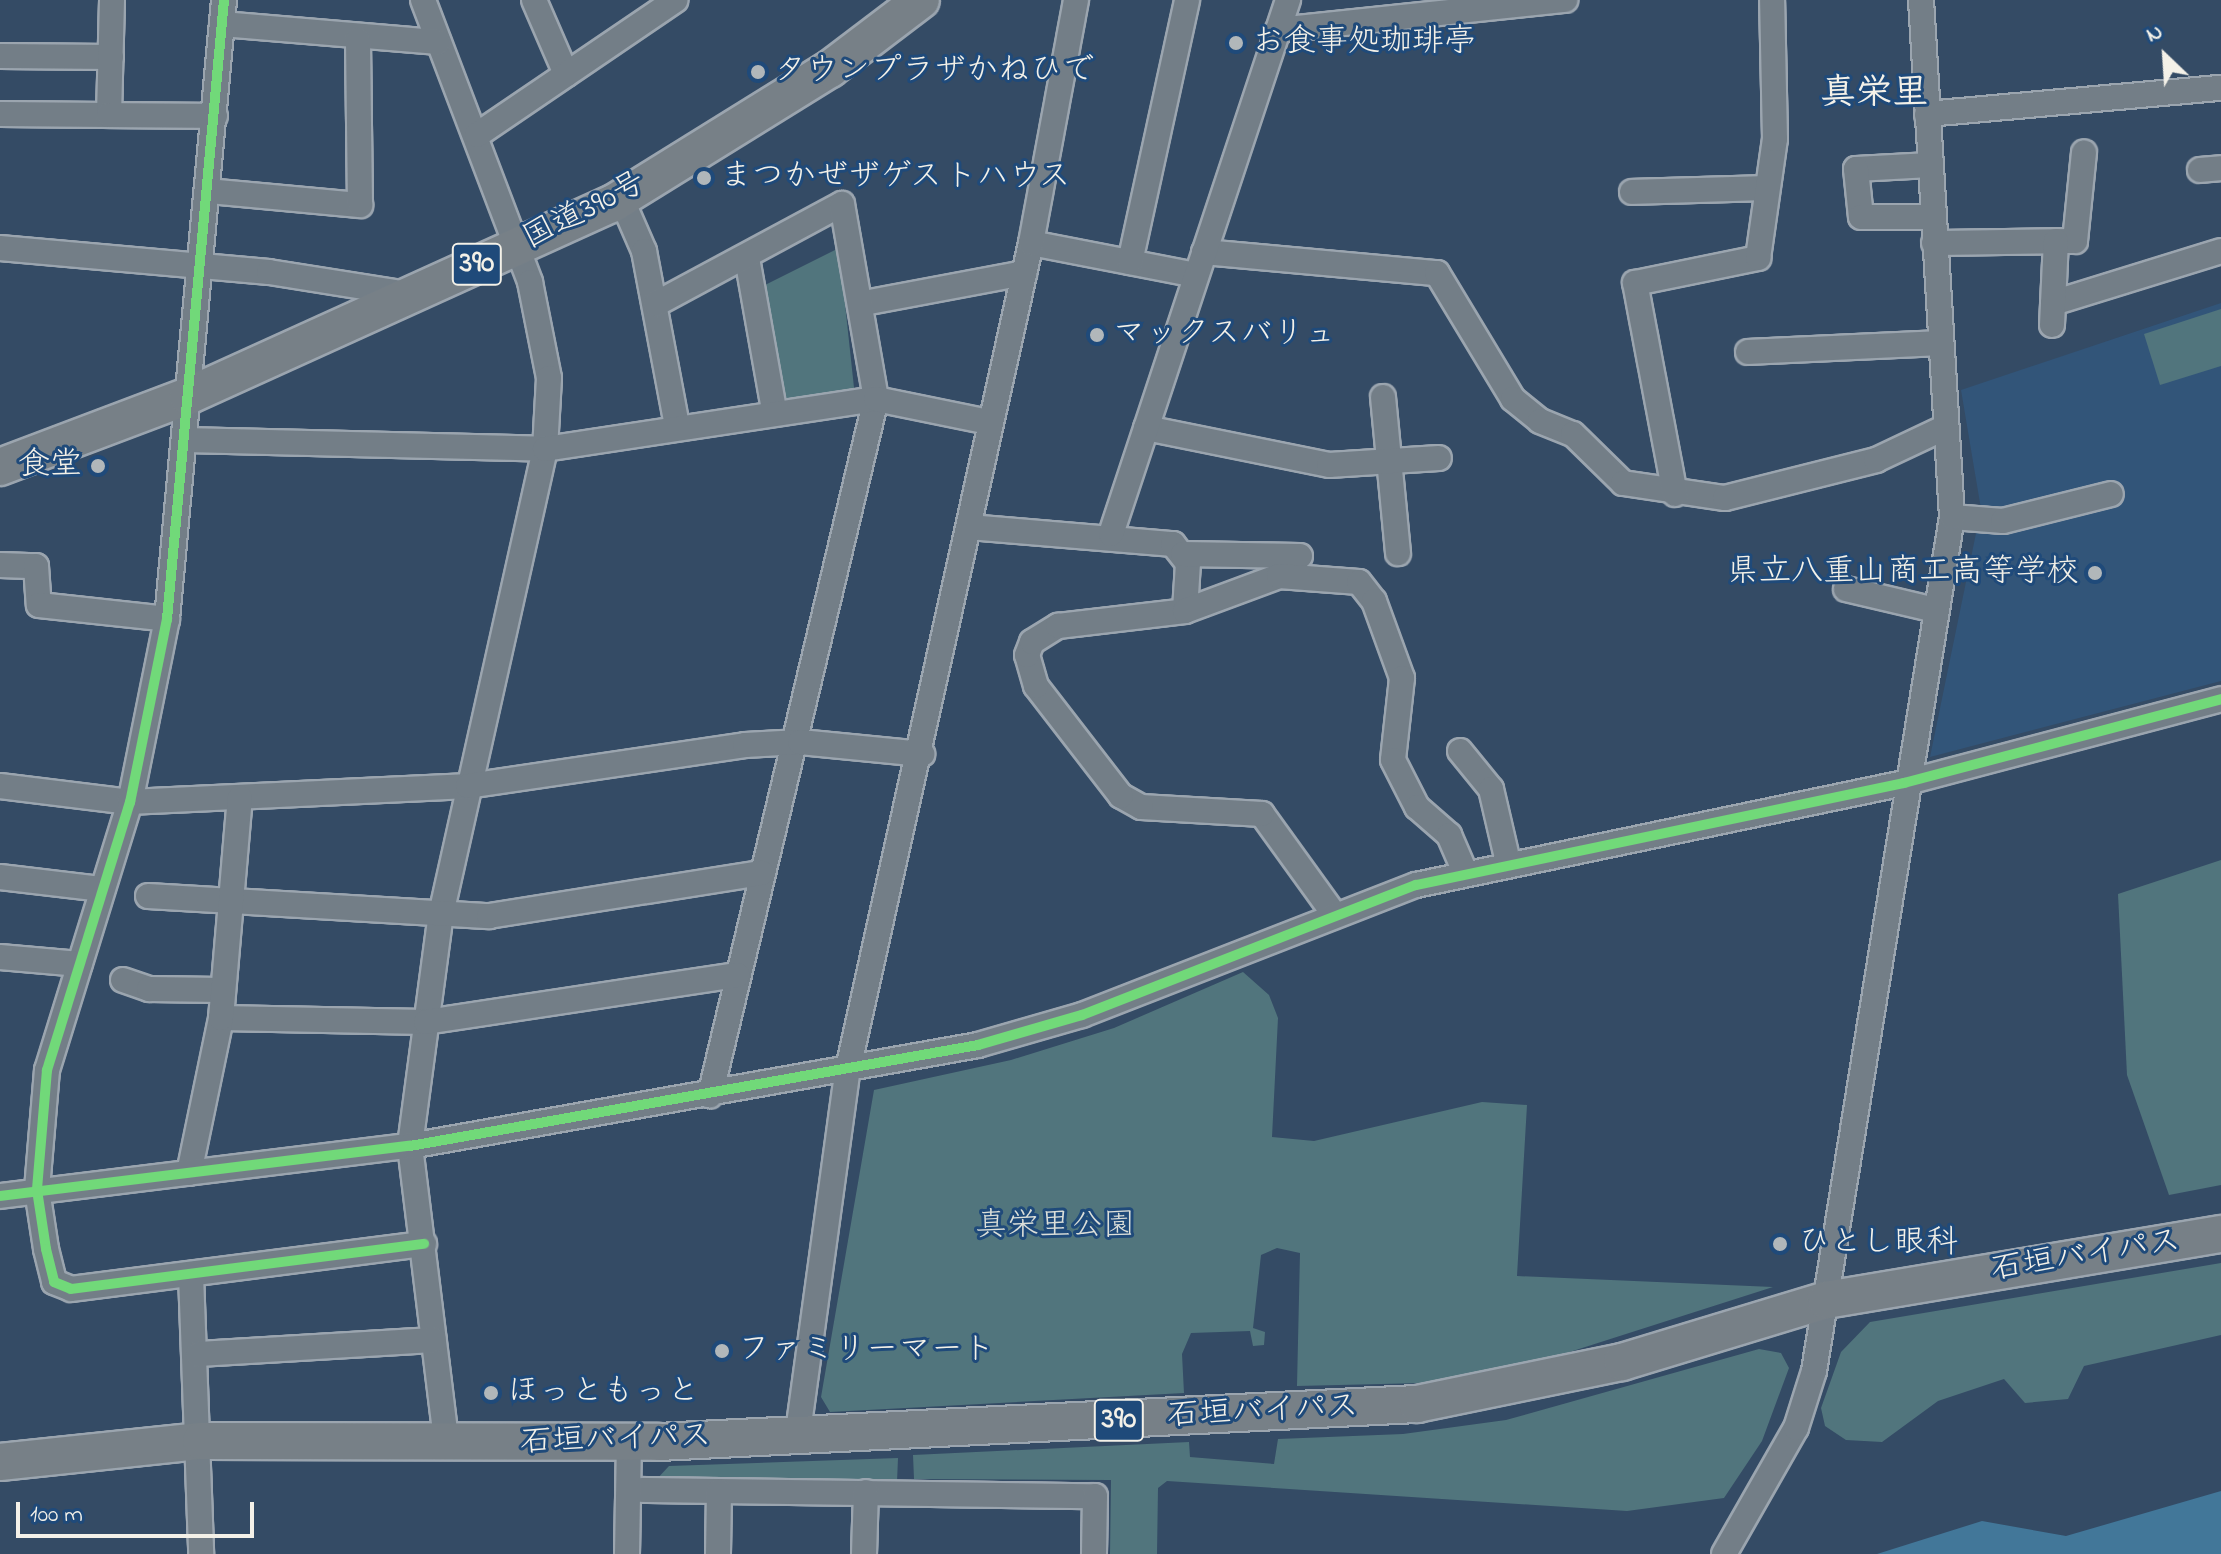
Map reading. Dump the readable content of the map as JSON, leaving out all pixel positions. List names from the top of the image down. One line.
{"streets":{"highway":["国道390号","390","石垣バイパス"]},"districts":["真栄里"],"parks":["真栄里公園"],"places":["お食事処珈琲亭","タウンプラザかねひで","まつかぜザゲストハウス","マックスバリュ","食堂","県立八重山商工高等学校","ひとし眼科","ファミリーマート","ほっともっと"],"scale_bar":"100 m","north":"top left"}
